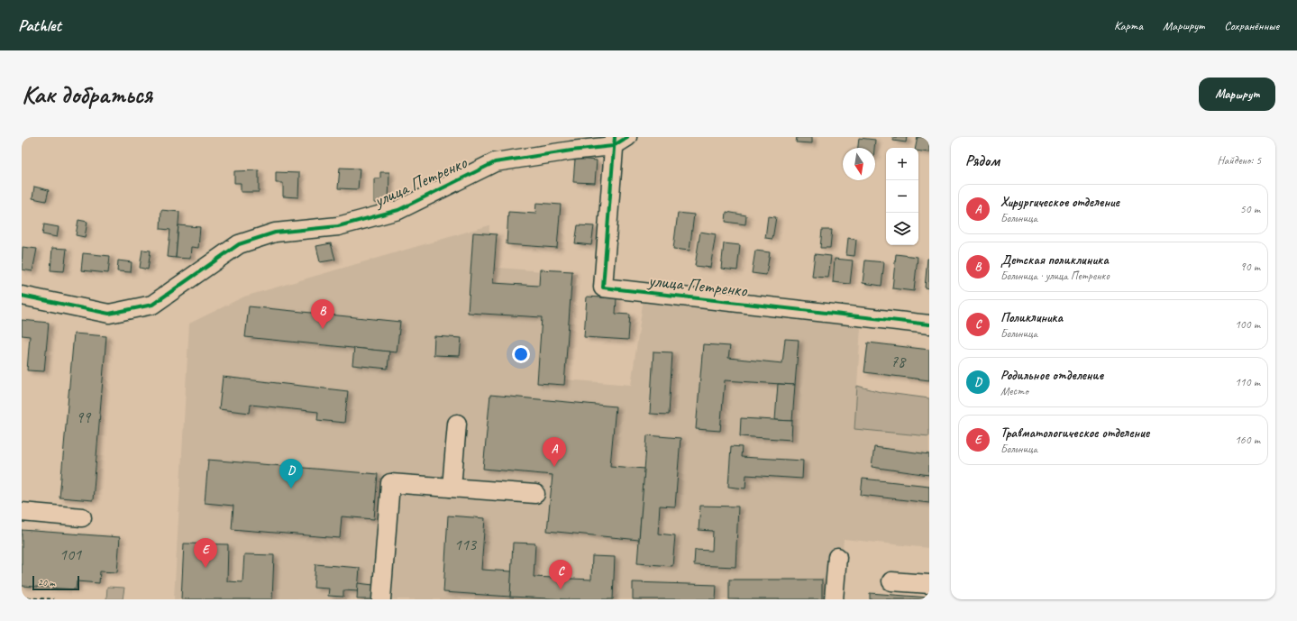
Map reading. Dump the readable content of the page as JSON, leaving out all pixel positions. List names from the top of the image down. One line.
{"streets":{"street":["улица Петренко"]},"house_numbers":["78","99","113","101"],"scale_bar":"20 m","north":"bottom","page":{"header":"Pathlet","nav":["Карта","Маршрут","Сохранённые"],"buttons":"Маршрут","title":"Как добраться","heading":["Рядом","Найдено: 5"],"map_buttons":["+","−"],"list":[{"mark":"A","name":"Хирургическое отделение","note":"Больница","value":"50 m"},{"mark":"B","name":"Детская поликлиника","note":"Больница · улица Петренко","value":"90 m"},{"mark":"C","name":"Поликлиника","note":"Больница","value":"100 m"},{"mark":"D","name":"Родильное отделение","note":"Место","value":"110 m"},{"mark":"E","name":"Травматологическое отделение","note":"Больница","value":"160 m"}],"pins":["B","A","D","E","C"],"scale":"20 m"}}
